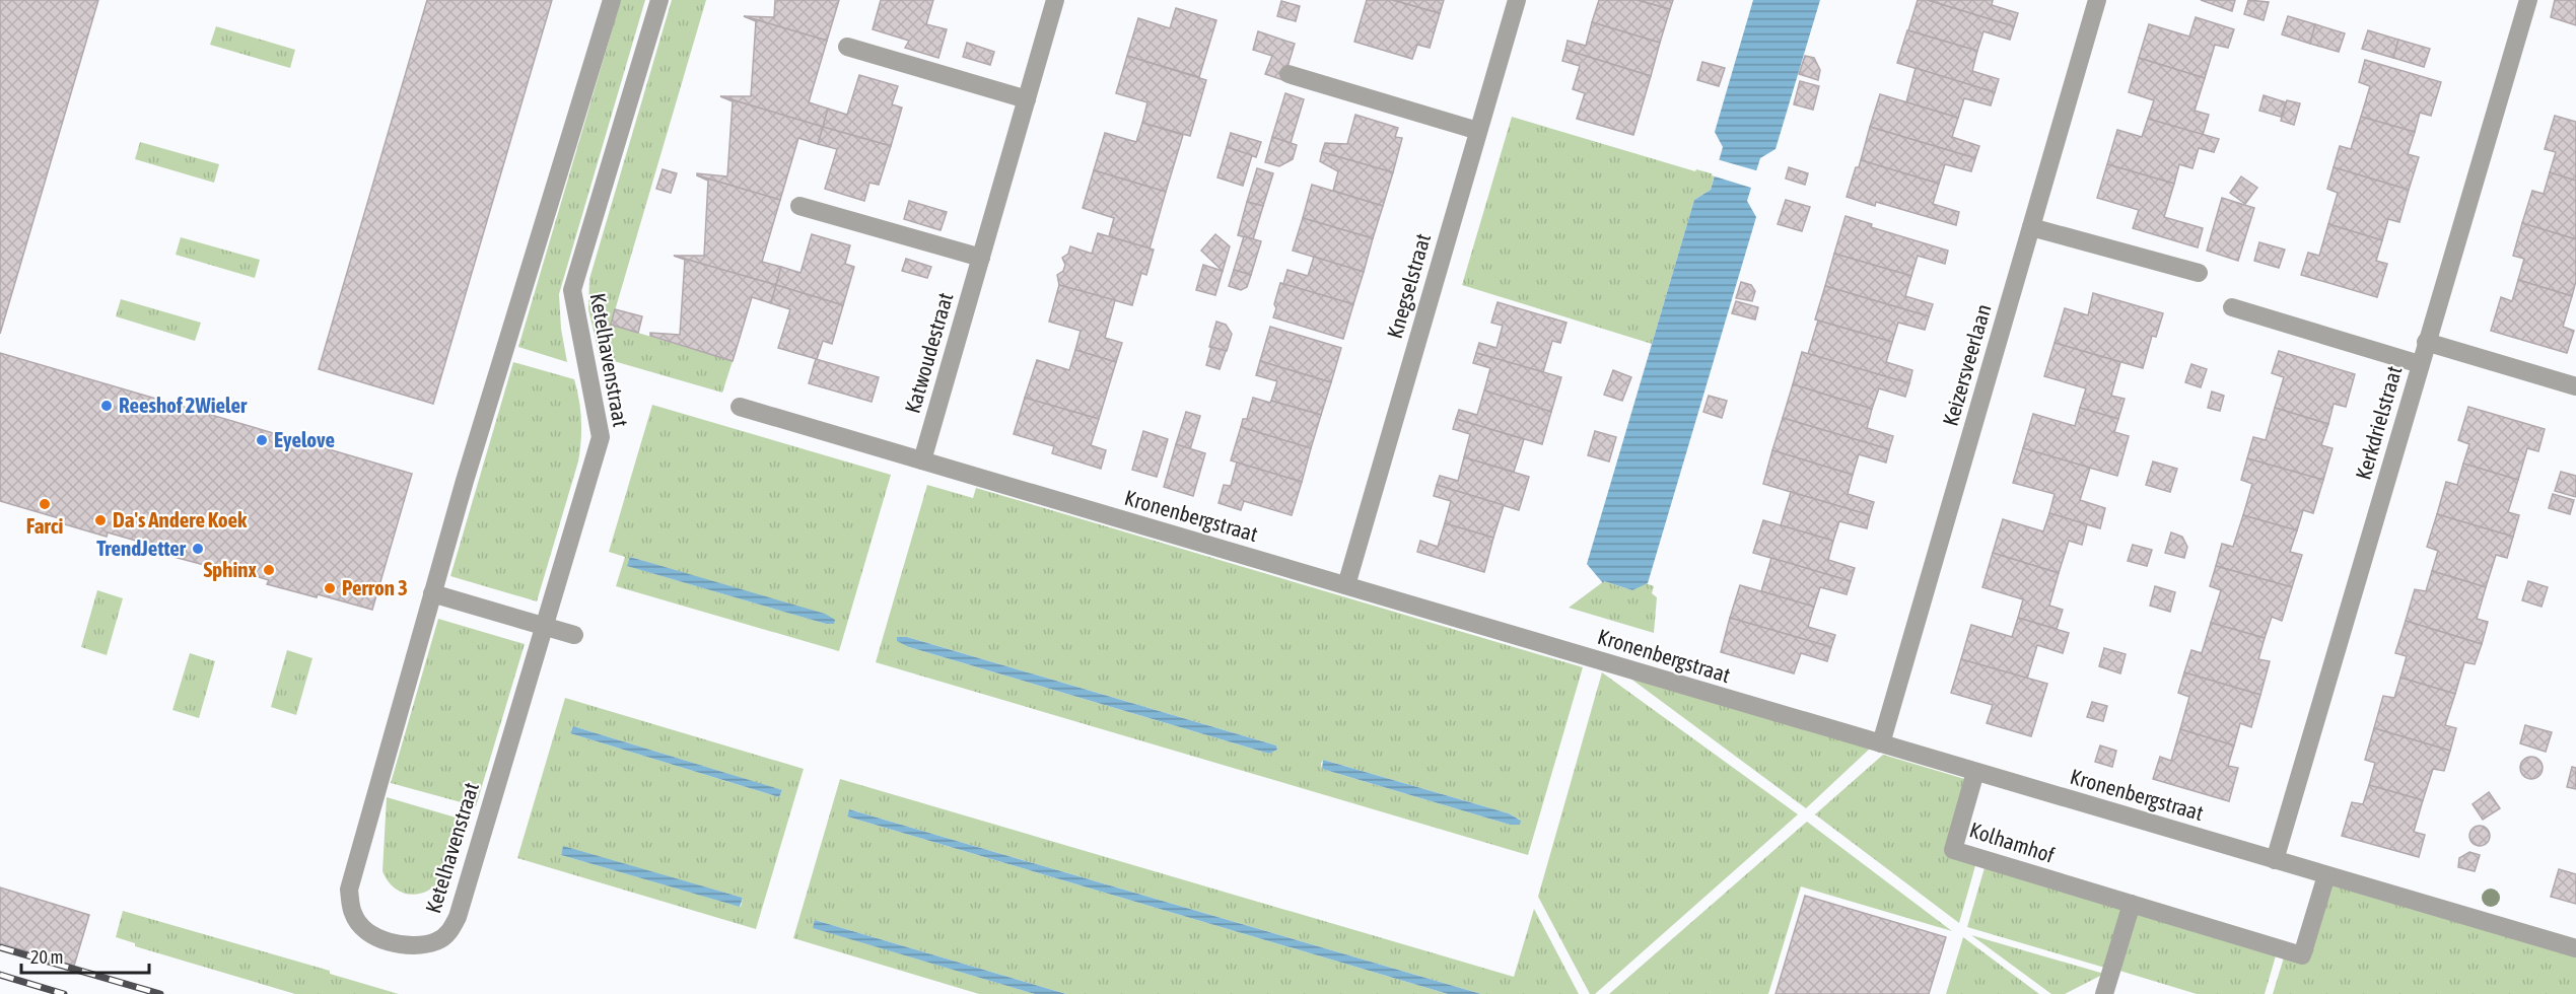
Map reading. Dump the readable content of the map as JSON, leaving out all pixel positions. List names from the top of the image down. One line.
{"streets":{"street":["Knegselstraat","Katwoudestraat","Ketelhavenstraat","Keizersveerlaan","Kerkdrielstraat","Kronenbergstraat","Kolhamhof"]},"crossings":[["Knegselstraat","Kronenbergstraat"],["Katwoudestraat","Kronenbergstraat"],["Keizersveerlaan","Kronenbergstraat"],["Kerkdrielstraat","Kronenbergstraat"],["Kronenbergstraat","Kolhamhof"]],"places":["Reeshof 2Wieler","Eyelove","Farci","Da's Andere Koek","TrendJetter","Sphinx","Perron 3"],"scale_bar":"20 m"}
